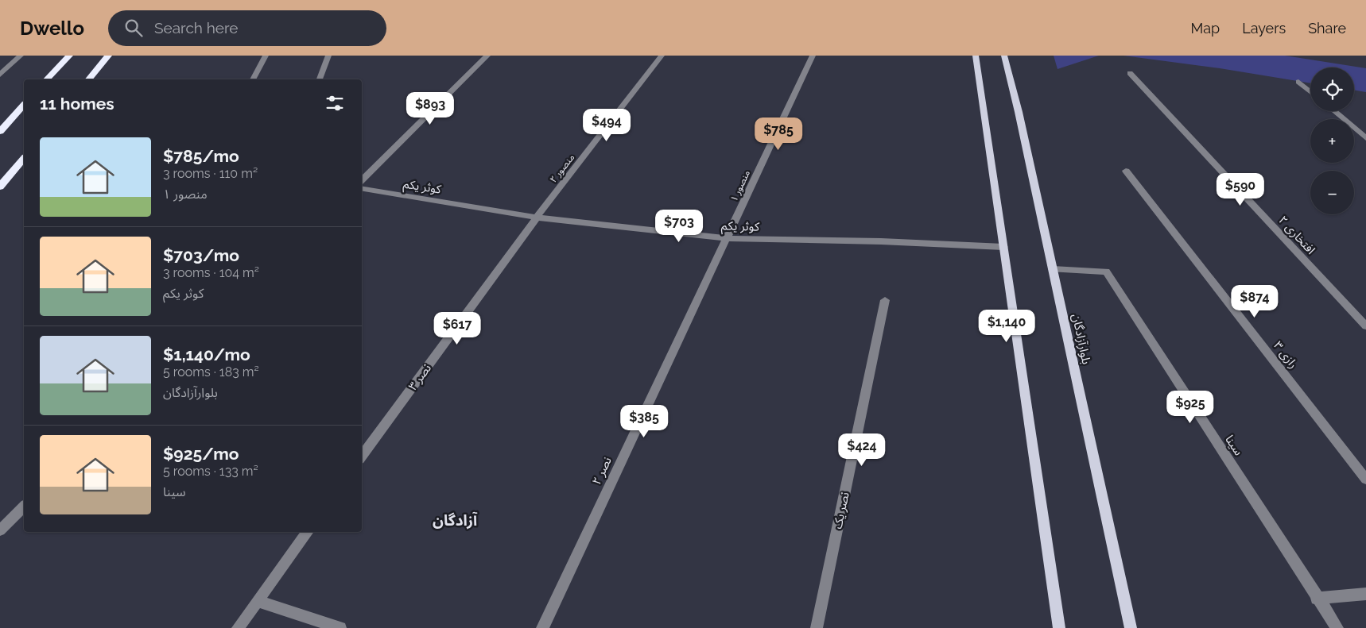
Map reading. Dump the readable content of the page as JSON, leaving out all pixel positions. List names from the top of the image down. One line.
{"streets":{"main road":["بلوارآزادگان"],"street":["منصور ۲","منصور ۱","کوثر یکم","افتخاری ۲","رازی ۳","نصر ۳","سینا","نصر ۲","نصر یک"]},"crossings":[["منصور ۲","کوثر یکم"],["منصور ۲","نصر ۳"],["منصور ۱","کوثر یکم"],["منصور ۱","نصر ۲"],["کوثر یکم","نصر ۳"],["کوثر یکم","نصر ۲"],["بلوارآزادگان","سینا"]],"districts":["آزادگان"],"page":{"header":"Dwello","search":"Search here","nav":["Map","Layers","Share"],"map_buttons":["+","−"],"heading":"11 homes","price":["$893","$494","$785","$590","$703","$874","$1,140","$617","$925","$385","$424"],"list":[{"name":"$785/mo","note":"3 rooms · 110 m² · منصور ۱"},{"name":"$703/mo","note":"3 rooms · 104 m² · کوثر یکم"},{"name":"$1,140/mo","note":"5 rooms · 183 m² · بلوارآزادگان"},{"name":"$925/mo","note":"5 rooms · 133 m² · سینا"}]}}
